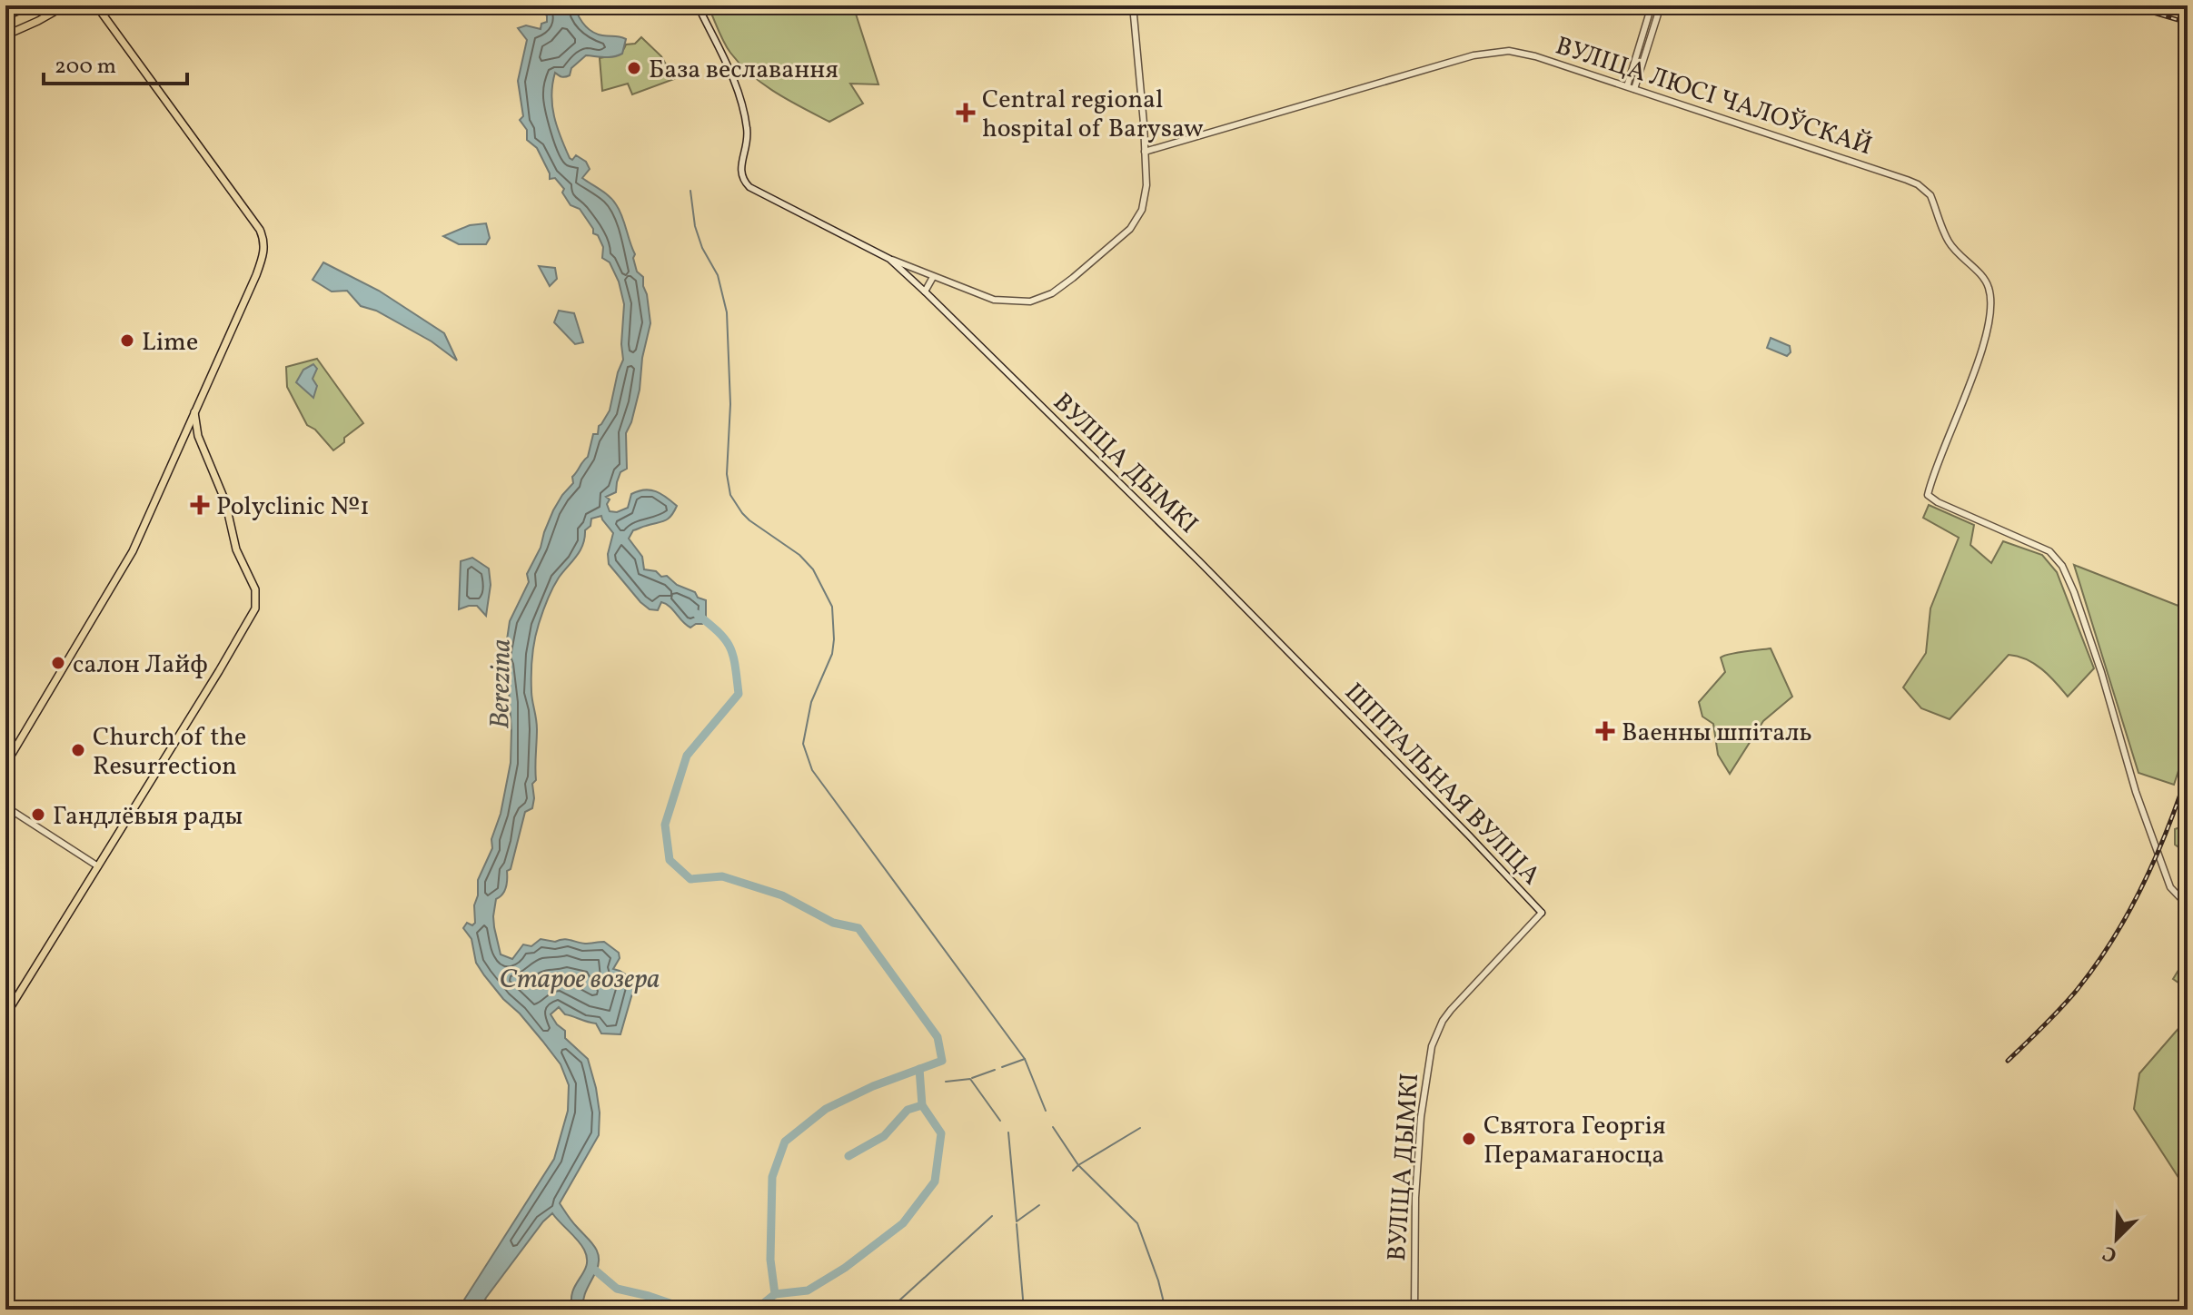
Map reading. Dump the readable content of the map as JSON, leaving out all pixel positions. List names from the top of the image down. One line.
{"streets":{"street":["ВУЛІЦА ЛЮСІ ЧАЛОЎСКАЙ","ВУЛІЦА ДЫМКІ","ШПІТАЛЬНАЯ ВУЛІЦА"]},"crossings":[["ВУЛІЦА ДЫМКІ","ШПІТАЛЬНАЯ ВУЛІЦА"]],"water":["Berezina","Старое возера"],"places":{"other":["База веславання","Lime","салон Лайф","Church of the Resurrection","Гандлёвыя рады","Святога Георгія Перамаганосца"],"health":["Central regional hospital of Barysaw","Polyclinic №1","Ваенны шпіталь"]},"scale_bar":"200 m","north":"bottom left"}
